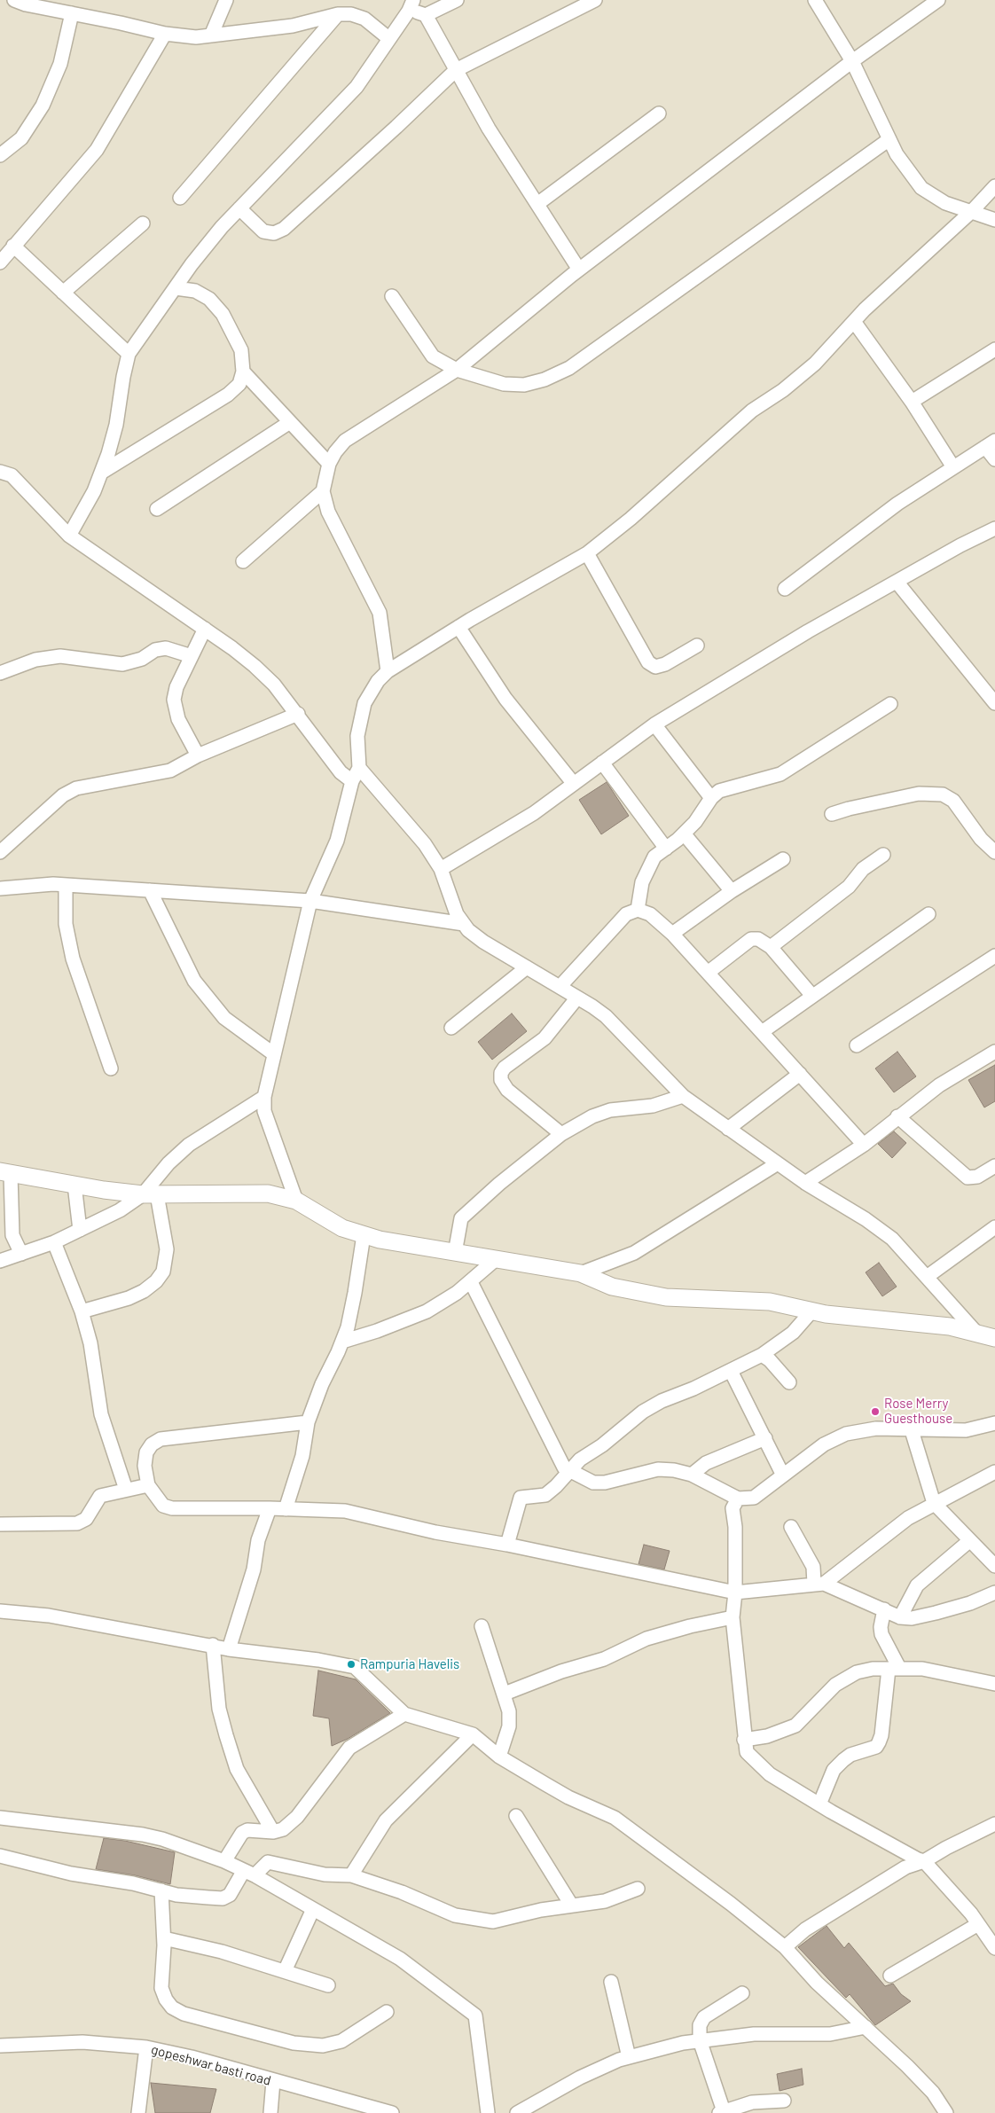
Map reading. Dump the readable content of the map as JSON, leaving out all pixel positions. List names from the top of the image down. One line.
{"streets":{"street":["gopeshwar basti road"]},"places":["Rose Merry Guesthouse","Rampuria Havelis"]}
